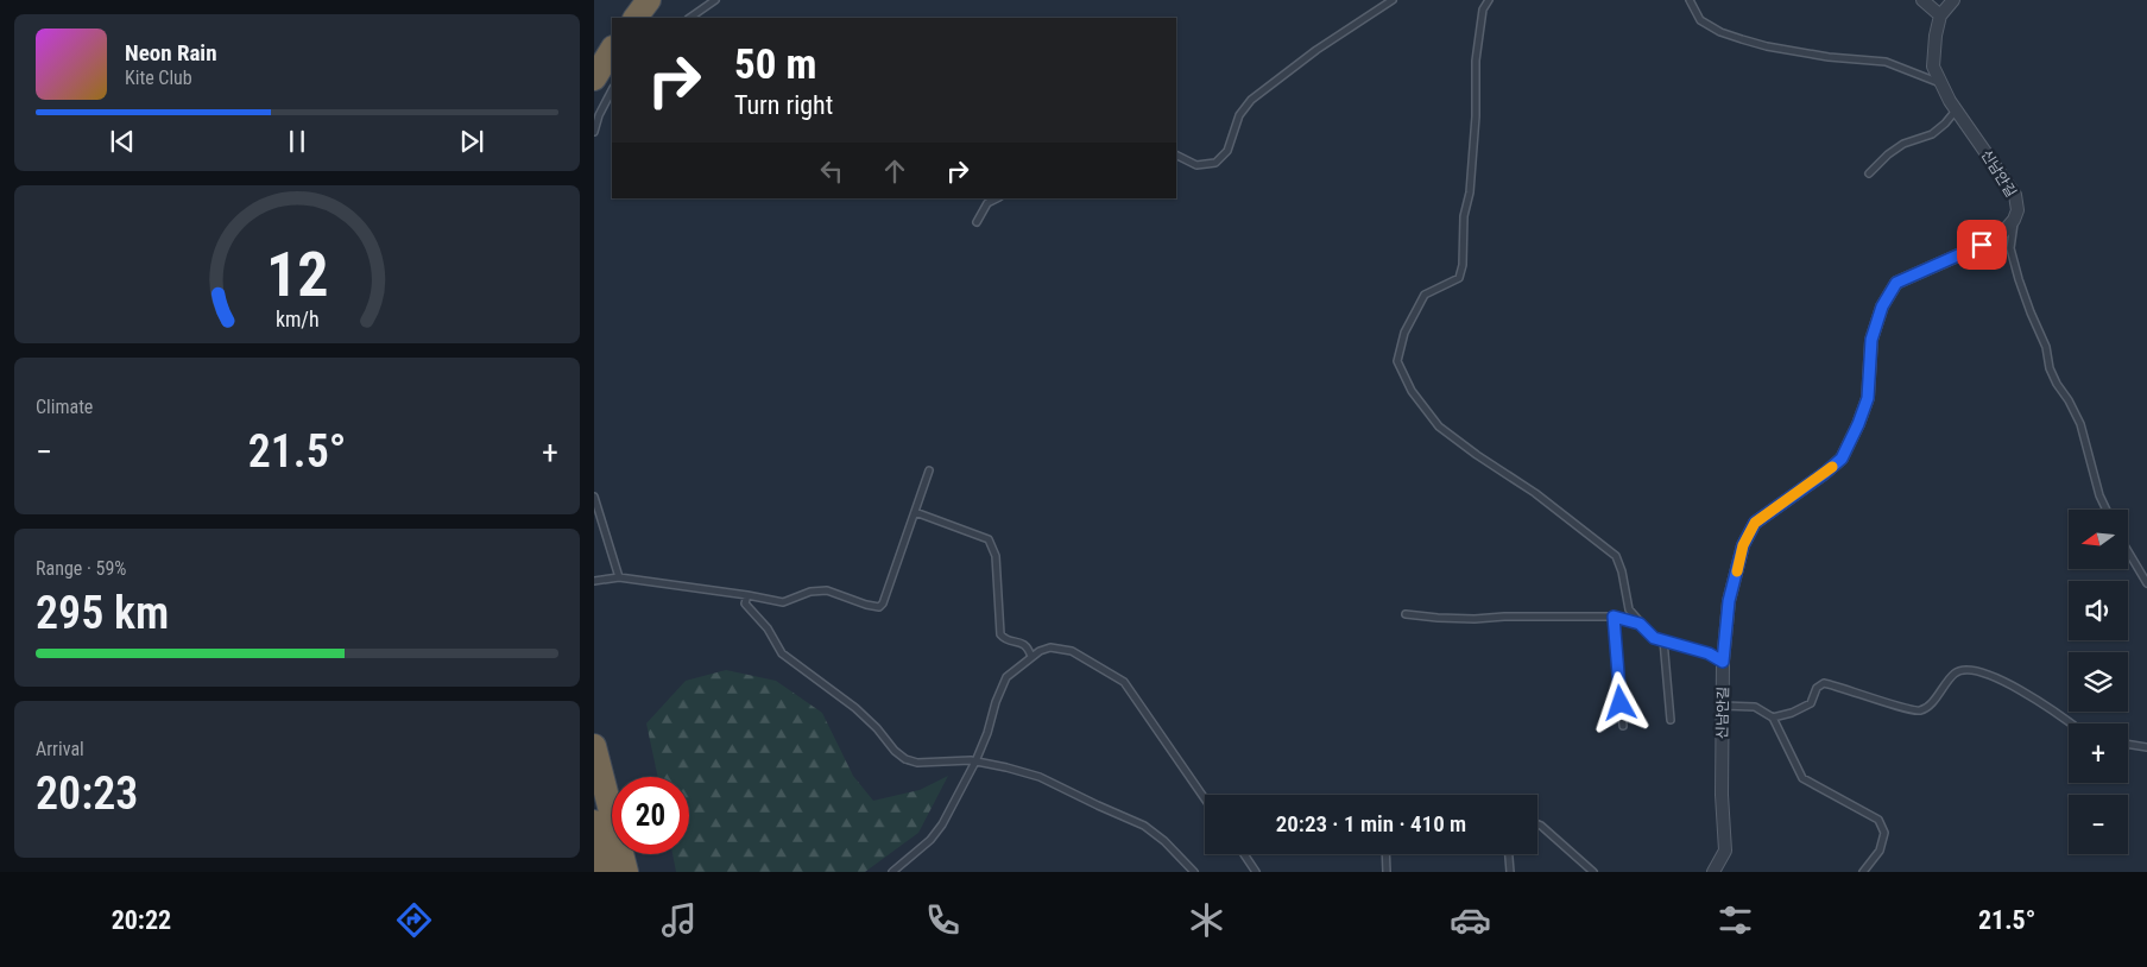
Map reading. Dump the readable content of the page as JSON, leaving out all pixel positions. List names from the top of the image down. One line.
{"streets":{"street":["신남안길"]},"north":"left","page":{"turn":["50 m","Turn right"],"song":["Neon Rain","Kite Club"],"tile":["Climate",["Range · 59%","295 km"],["Arrival","20:23"]],"heat":["−","21.5°","+"],"map_buttons":["+","−"],"limit":"20","trip":"20:23 · 1 min · 410 m","tabs":["20:22","21.5°"],"gauge":["12","km/h"]}}
